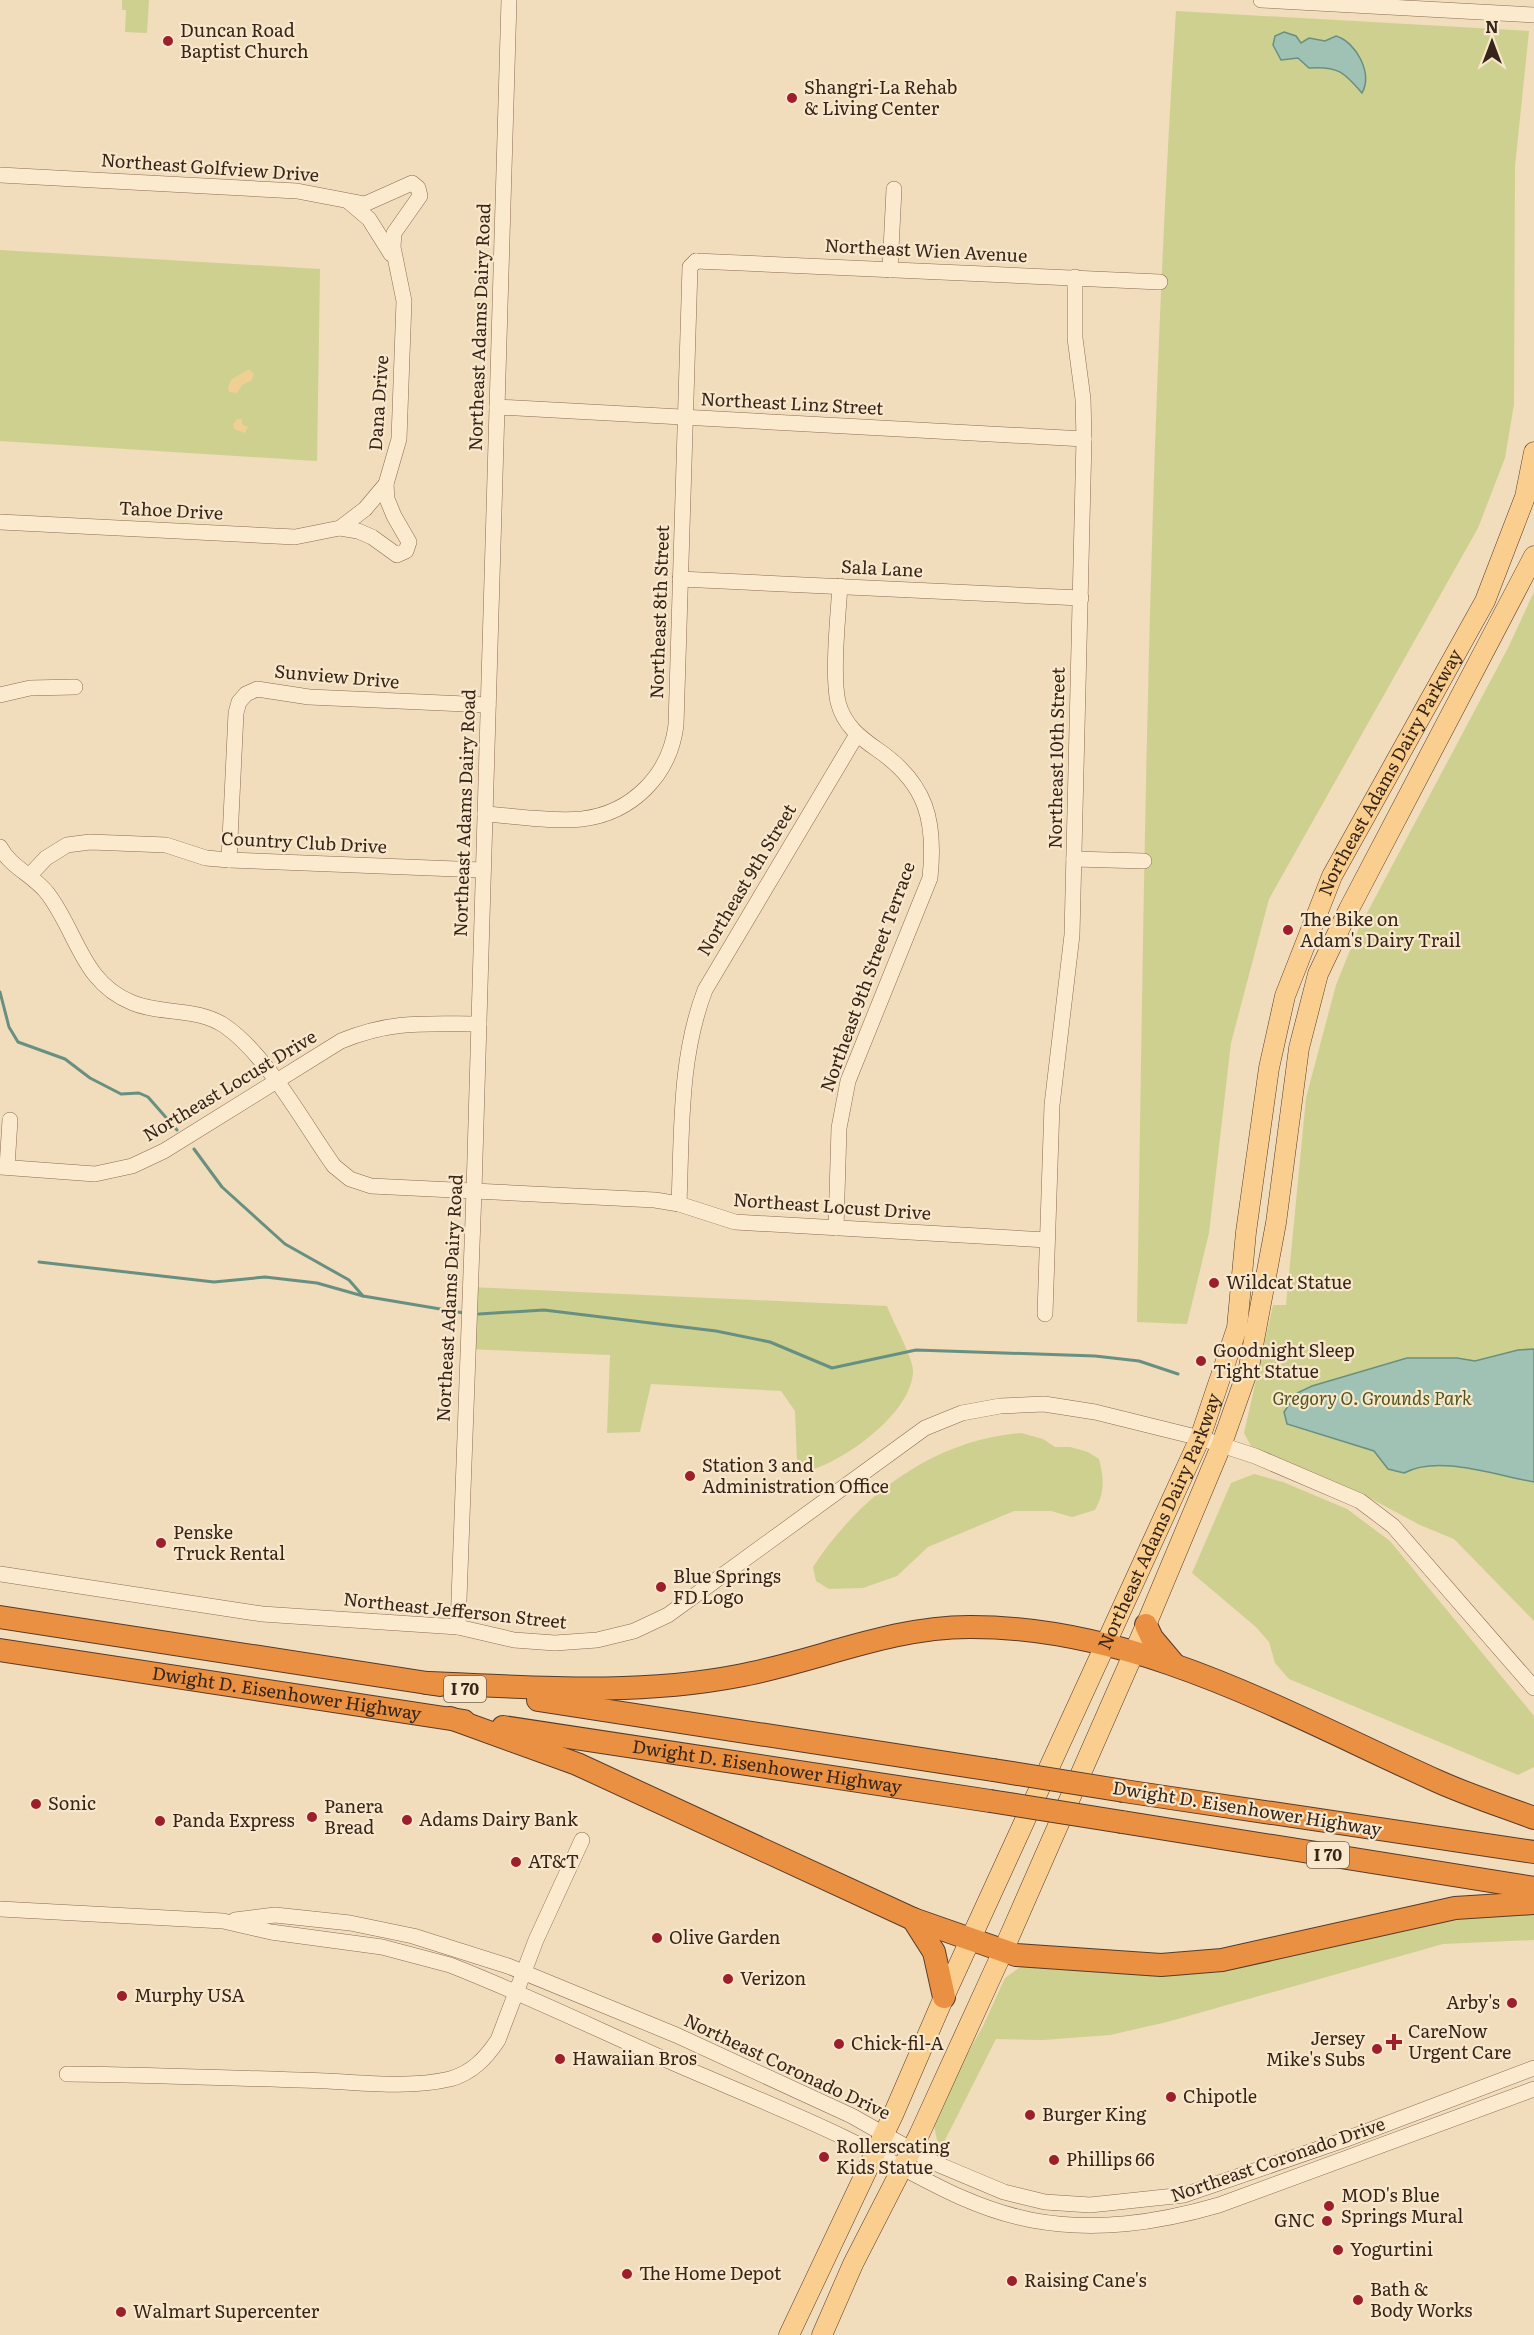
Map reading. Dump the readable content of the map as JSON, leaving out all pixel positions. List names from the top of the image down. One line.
{"streets":{"highway":["I 70","Dwight D. Eisenhower Highway"],"main road":["Northeast Adams Dairy Parkway"],"street":["Northeast Golfview Drive","Northeast Wien Avenue","Northeast Adams Dairy Road","Dana Drive","Northeast Linz Street","Tahoe Drive","Sala Lane","Northeast 8th Street","Sunview Drive","Northeast 10th Street","Country Club Drive","Northeast 9th Street","Northeast 9th Street Terrace","Northeast Locust Drive","Northeast Jefferson Street","Northeast Coronado Drive"]},"crossings":[["Northeast Golfview Drive","Dana Drive"],["Northeast Wien Avenue","Northeast 8th Street"],["Northeast Wien Avenue","Northeast 10th Street"],["Northeast Adams Dairy Road","Northeast Linz Street"],["Northeast Adams Dairy Road","Northeast 8th Street"],["Northeast Adams Dairy Road","Sunview Drive"],["Northeast Adams Dairy Road","Country Club Drive"],["Northeast Adams Dairy Road","Northeast Locust Drive"],["Northeast Adams Dairy Road","Northeast Jefferson Street"],["Dana Drive","Tahoe Drive"],["Northeast Linz Street","Northeast 8th Street"],["Northeast Linz Street","Northeast 10th Street"],["Sala Lane","Northeast 8th Street"],["Sala Lane","Northeast 10th Street"],["Sunview Drive","Country Club Drive"],["Northeast 10th Street","Northeast Locust Drive"],["Northeast Adams Dairy Parkway","Northeast Jefferson Street"],["Northeast Adams Dairy Parkway","Northeast Coronado Drive"],["Country Club Drive","Northeast Locust Drive"],["Northeast 9th Street","Northeast 9th Street Terrace"],["Northeast 9th Street","Northeast Locust Drive"],["Northeast 9th Street Terrace","Northeast Locust Drive"]],"parks":["Gregory O. Grounds Park"],"places":{"other":["Duncan Road Baptist Church","Shangri-La Rehab & Living Center","The Bike on Adam's Dairy Trail","Wildcat Statue","Goodnight Sleep Tight Statue","Station 3 and Administration Office","Penske Truck Rental","Blue Springs FD Logo","Sonic","Panera Bread","Adams Dairy Bank","Panda Express","AT&T","Olive Garden","Verizon","Murphy USA","Arby's","Chick-fil-A","Jersey Mike's Subs","Hawaiian Bros","Chipotle","Burger King","Rollerscating Kids Statue","Phillips 66","MOD's Blue Springs Mural","GNC","Yogurtini","The Home Depot","Raising Cane's","Bath & Body Works","Walmart Supercenter"],"health":["CareNow Urgent Care"]},"north":"top"}
